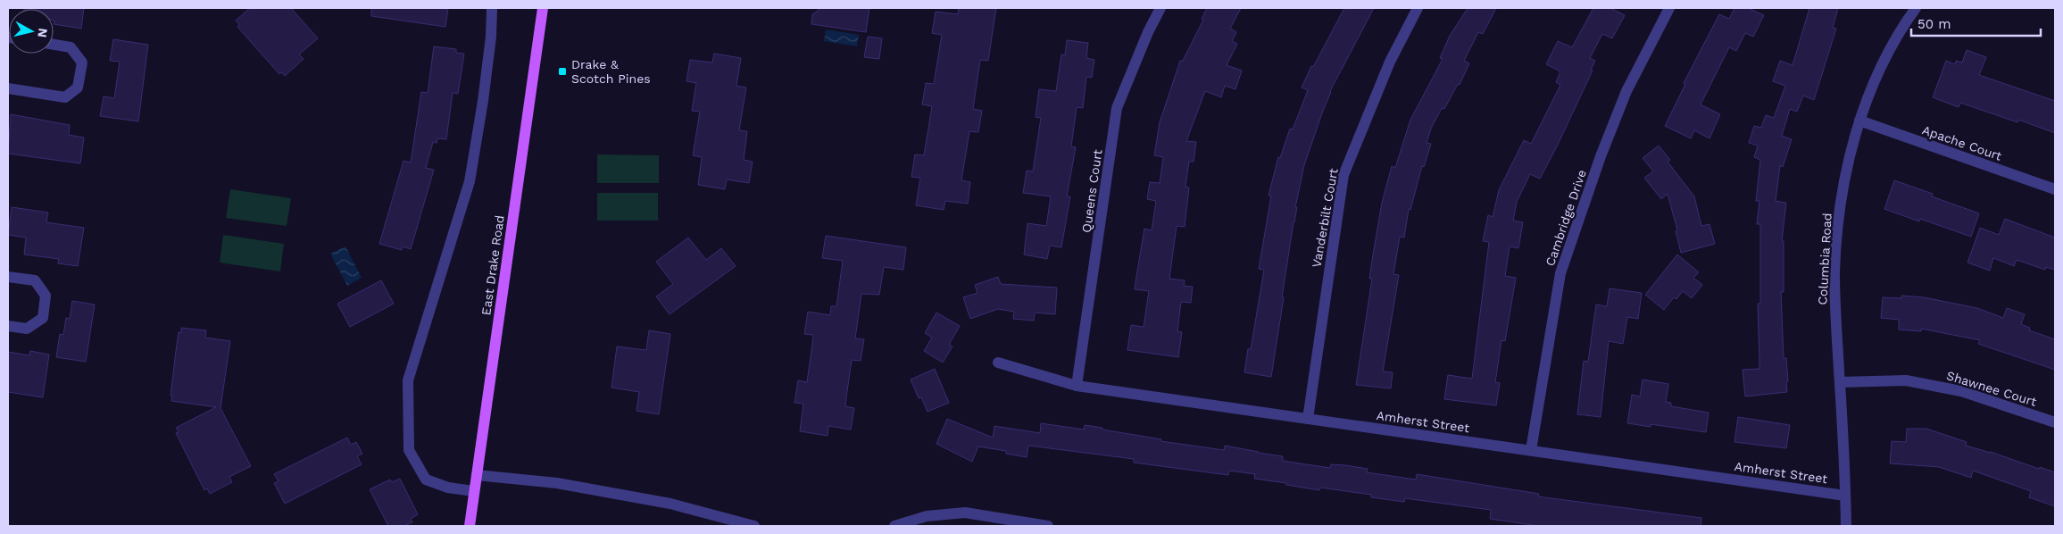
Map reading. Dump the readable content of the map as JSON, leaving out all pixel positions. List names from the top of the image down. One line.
{"streets":{"main road":["East Drake Road"],"street":["Apache Court","Queens Court","Vanderbilt Court","Cambridge Drive","Columbia Road","Shawnee Court","Amherst Street"]},"crossings":[["Apache Court","Columbia Road"],["Queens Court","Amherst Street"],["Vanderbilt Court","Amherst Street"],["Cambridge Drive","Amherst Street"],["Columbia Road","Shawnee Court"],["Columbia Road","Amherst Street"]],"places":{"transit":["Drake & Scotch Pines"]},"scale_bar":"50 m","north":"right"}
